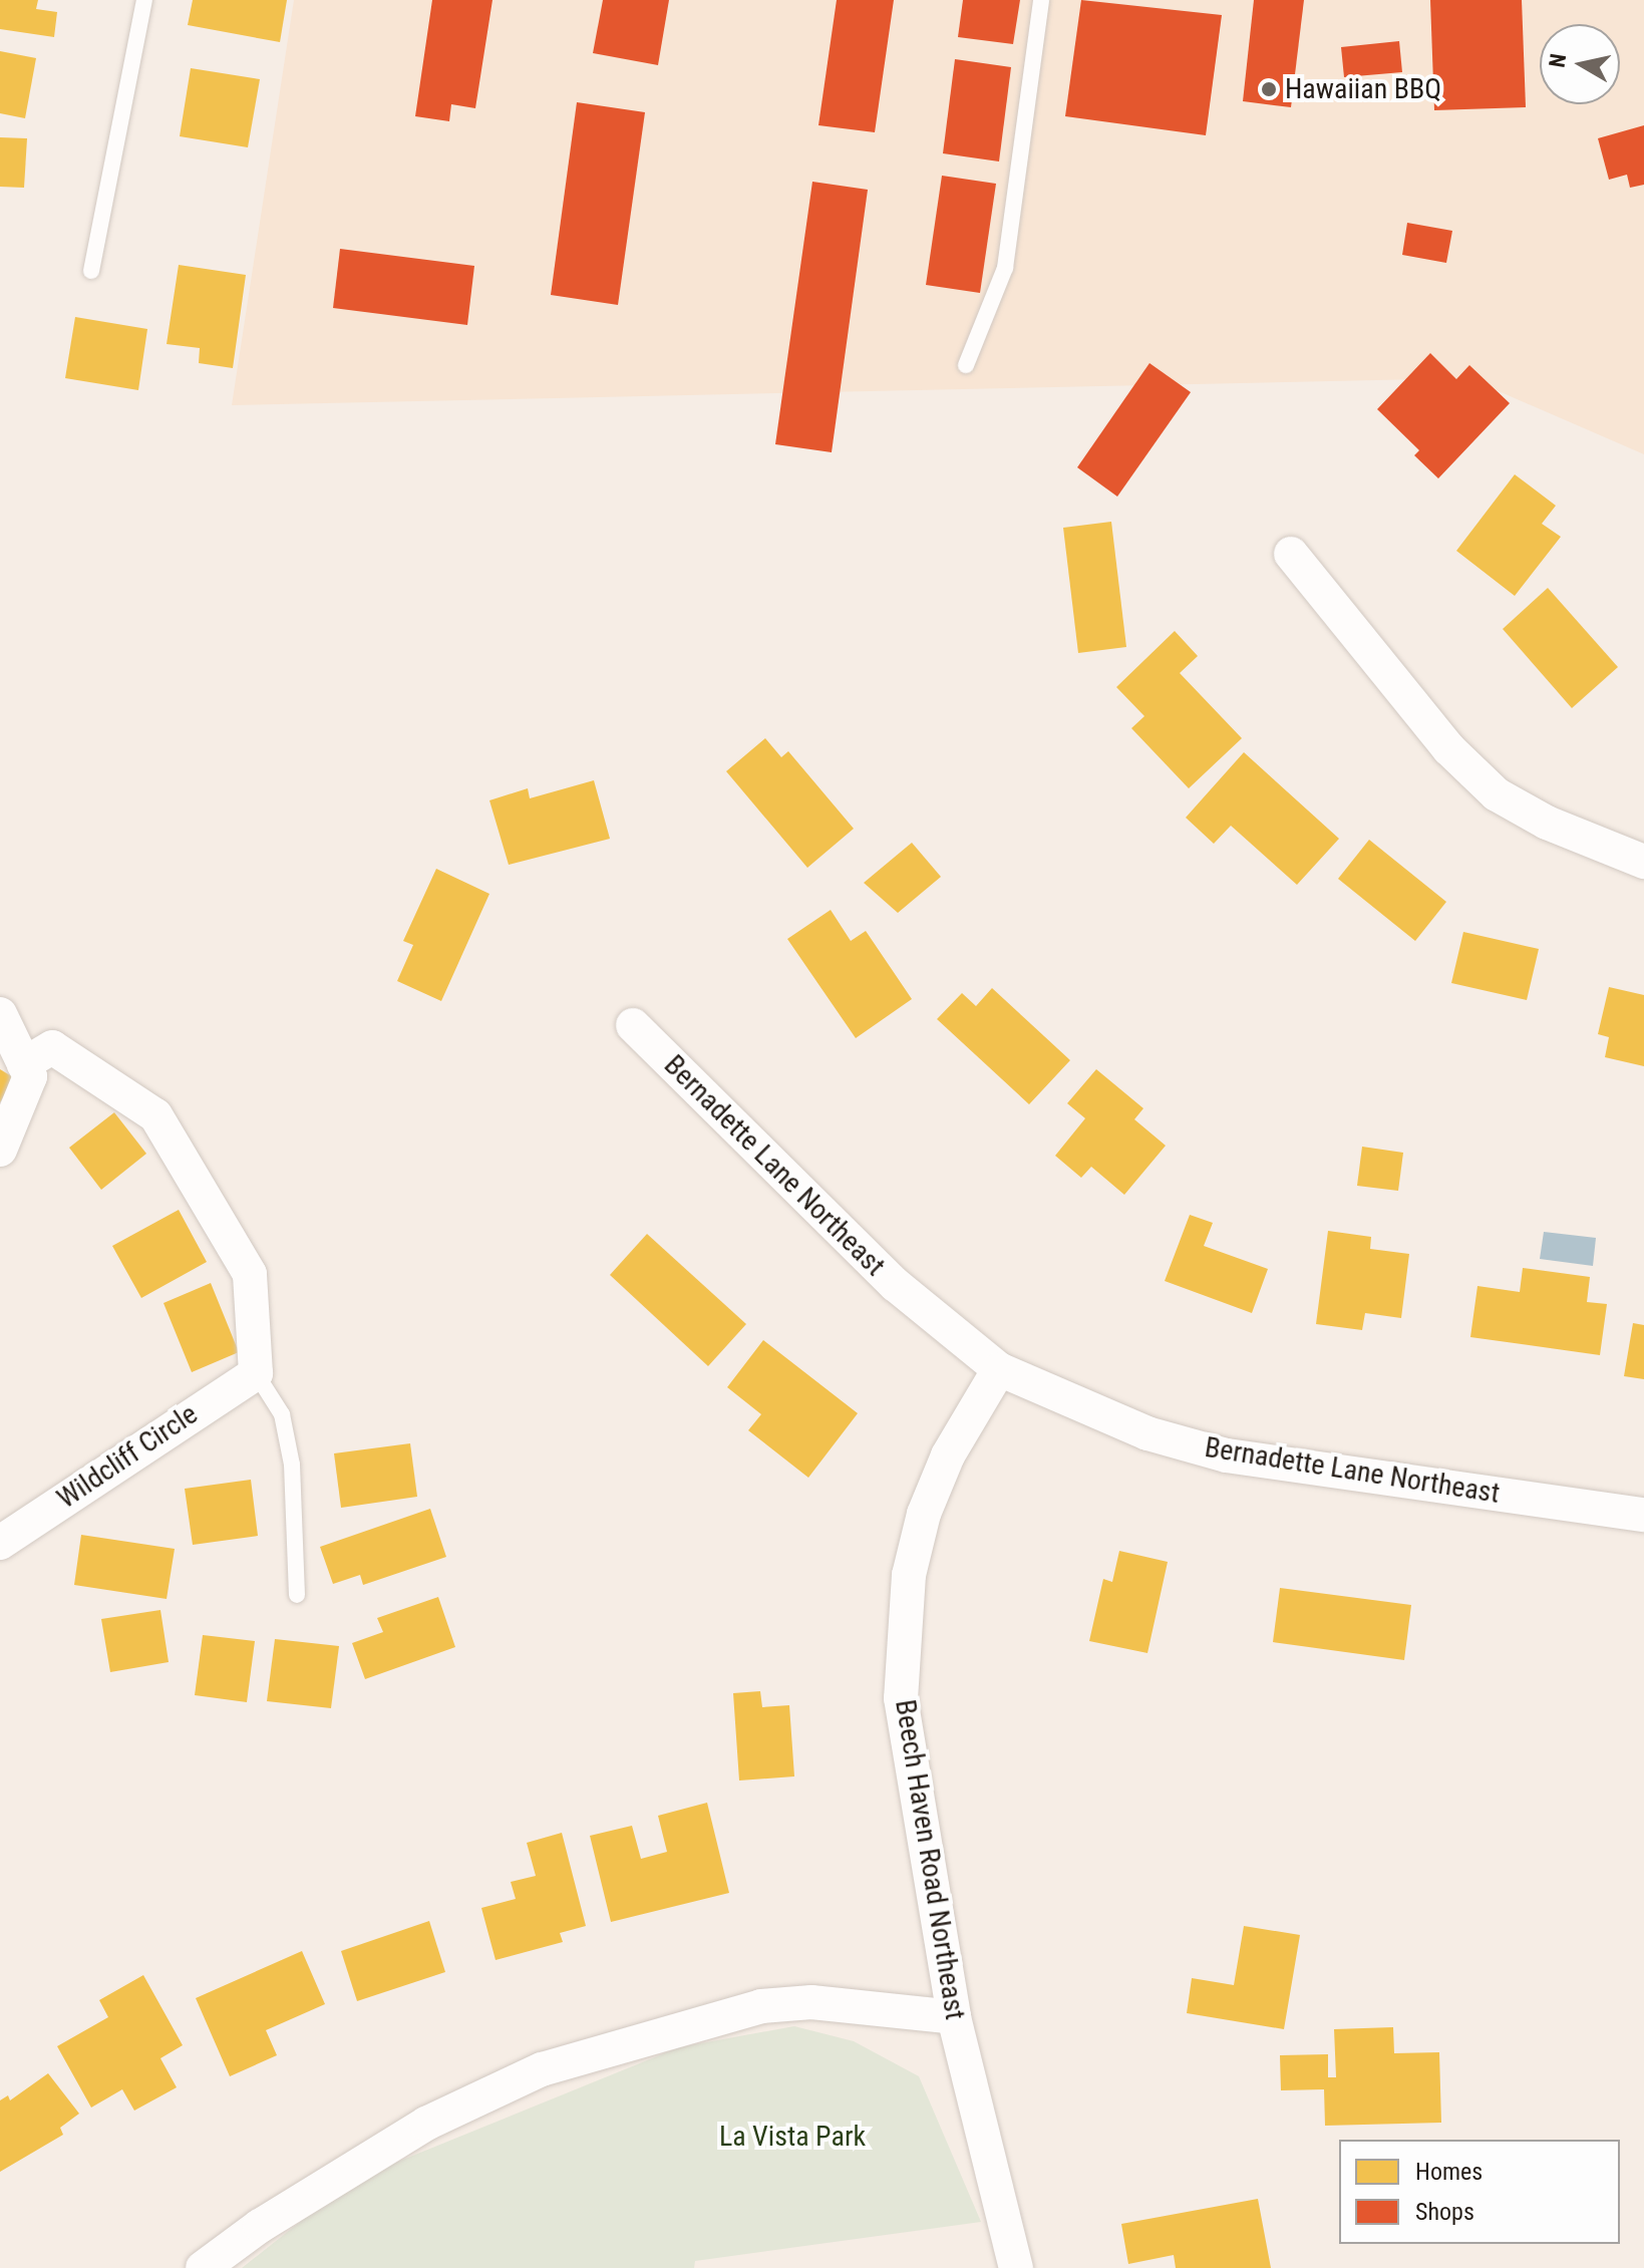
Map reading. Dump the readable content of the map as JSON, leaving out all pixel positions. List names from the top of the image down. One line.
{"streets":{"street":["Bernadette Lane Northeast","Wildcliff Circle","Beech Haven Road Northeast"]},"crossings":[["Bernadette Lane Northeast","Beech Haven Road Northeast"]],"parks":["La Vista Park"],"places":["Hawaiian BBQ"],"legend":["Homes","Shops"],"north":"left"}
